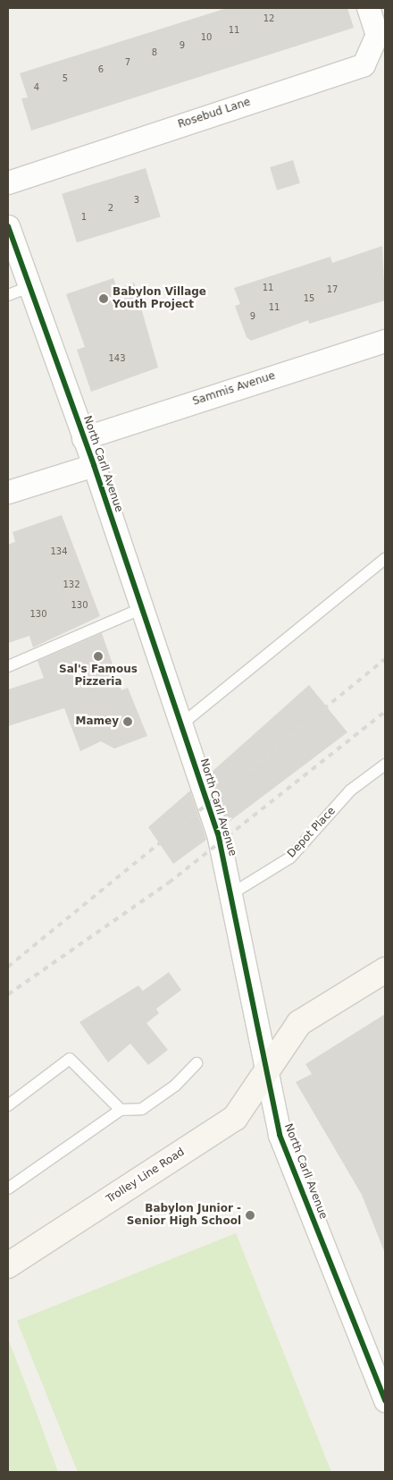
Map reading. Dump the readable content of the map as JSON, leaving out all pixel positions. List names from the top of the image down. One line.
{"streets":{"main road":["Trolley Line Road"],"street":["Rosebud Lane","Sammis Avenue","North Carll Avenue"],"lane":["Depot Place"]},"crossings":[["Sammis Avenue","North Carll Avenue"],["North Carll Avenue","Depot Place"],["North Carll Avenue","Trolley Line Road"]],"places":["Babylon Village Youth Project","Sal's Famous Pizzeria","Mamey","Babylon Junior - Senior High School"],"house_numbers":["12","11","10","9","8","7","6","5","4","3","2","1","11","17","15","11","9","143","134","132","130","130"]}
